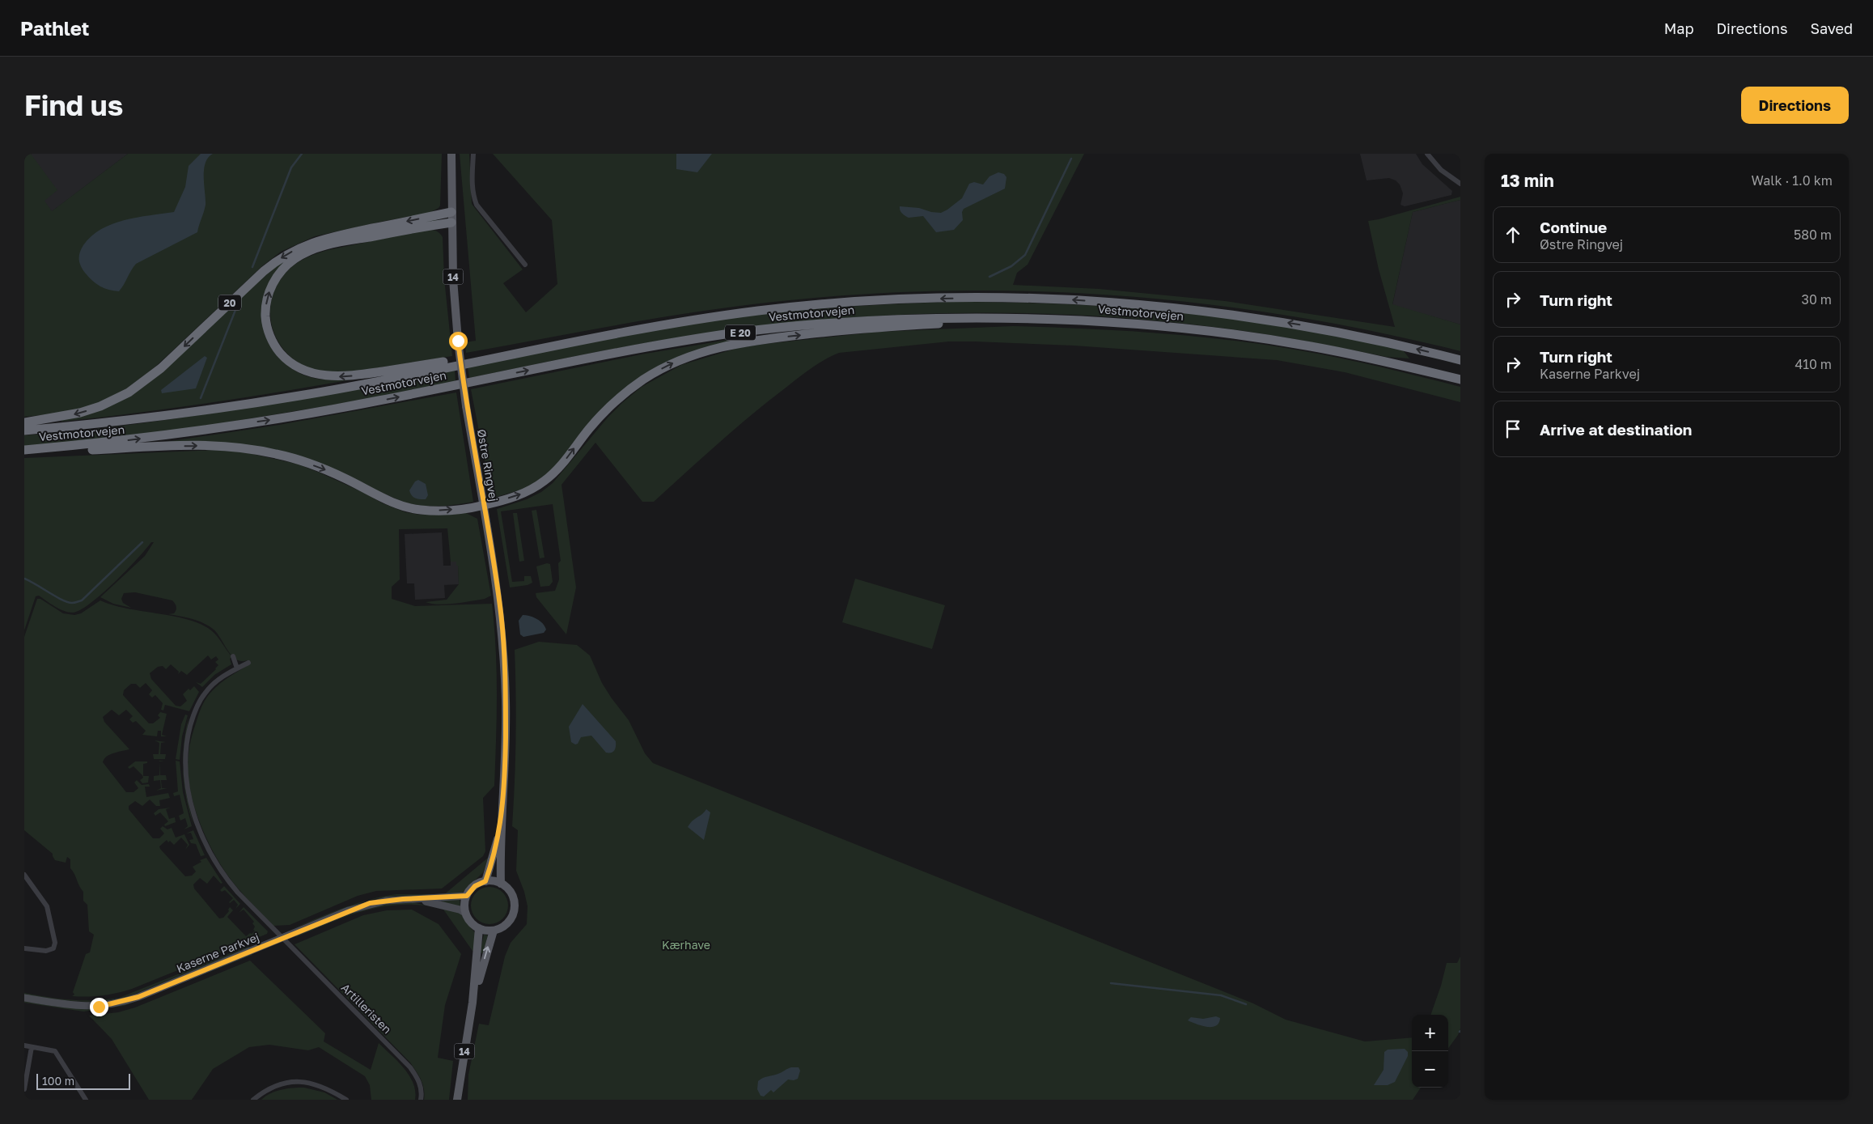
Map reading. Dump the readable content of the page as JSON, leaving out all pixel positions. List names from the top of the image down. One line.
{"streets":{"highway":["20","Vestmotorvejen","E 20"],"main road":["14","Østre Ringvej"],"street":["Kaserne Parkvej","Artilleristen"]},"crossings":[["14","Østre Ringvej"],["14","Kaserne Parkvej"],["20","Østre Ringvej"],["Vestmotorvejen","E 20"],["E 20","Østre Ringvej"],["Østre Ringvej","Kaserne Parkvej"],["Kaserne Parkvej","Artilleristen"]],"parks":["Kærhave"],"scale_bar":"100 m","page":{"header":"Pathlet","nav":["Map","Directions","Saved"],"buttons":"Directions","title":"Find us","heading":["13 min","Walk · 1.0 km"],"list":[["Continue","Østre Ringvej","580 m"],["Turn right","30 m"],["Turn right","Kaserne Parkvej","410 m"],"Arrive at destination"],"map_buttons":["+","−"],"scale":"100 m"}}
